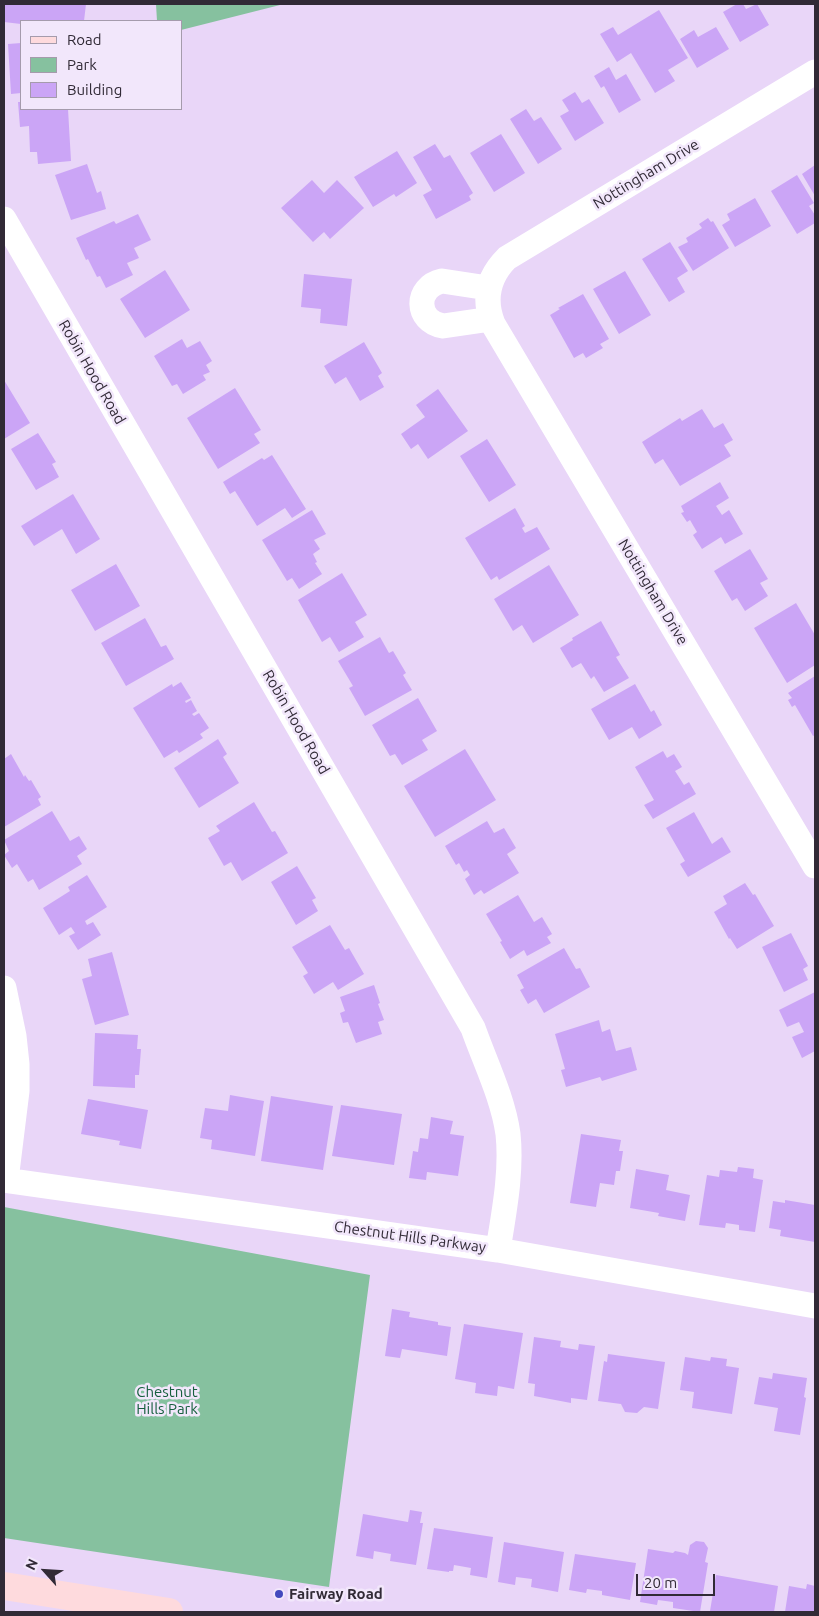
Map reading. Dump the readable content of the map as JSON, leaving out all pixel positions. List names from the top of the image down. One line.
{"streets":{"street":["Nottingham Drive","Robin Hood Road","Chestnut Hills Parkway"]},"crossings":[["Robin Hood Road","Chestnut Hills Parkway"]],"parks":["Chestnut Hills Park"],"places":["Fairway Road"],"legend":["Road","Park","Building"],"scale_bar":"20 m","north":"top left"}
